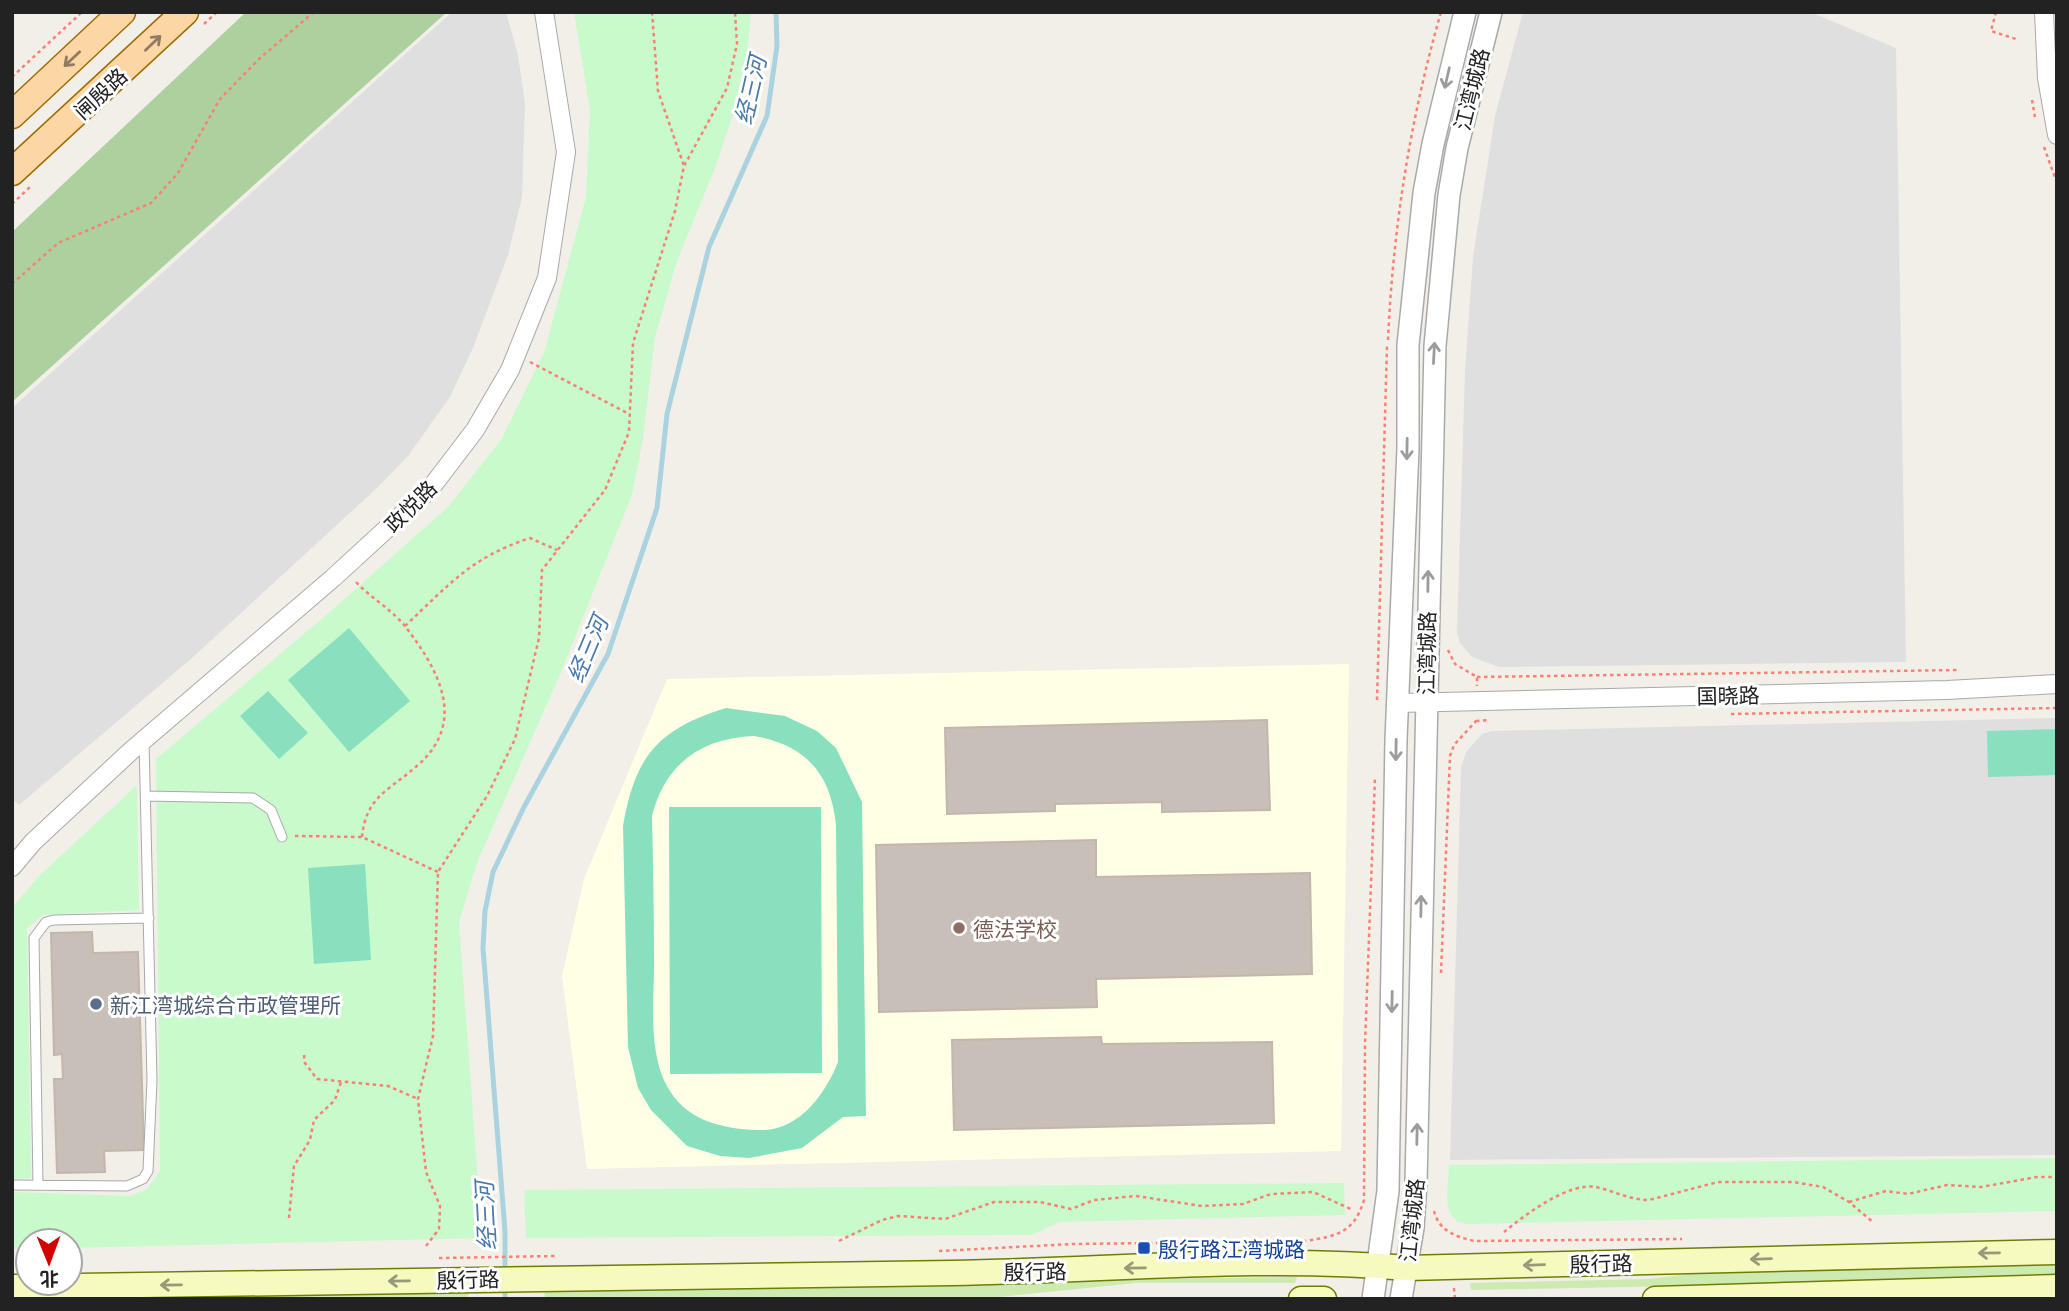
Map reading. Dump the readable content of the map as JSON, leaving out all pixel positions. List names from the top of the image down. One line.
{"streets":{"main road":["闸殷路","殷行路"],"street":["江湾城路","政悦路","国晓路"]},"crossings":[["江湾城路","国晓路"],["江湾城路","殷行路"]],"one_way":["殷行路"],"water":["经三河"],"places":{"other":["德法学校","新江湾城综合市政管理所"],"transit":["殷行路江湾城路"]},"north":"bottom"}
